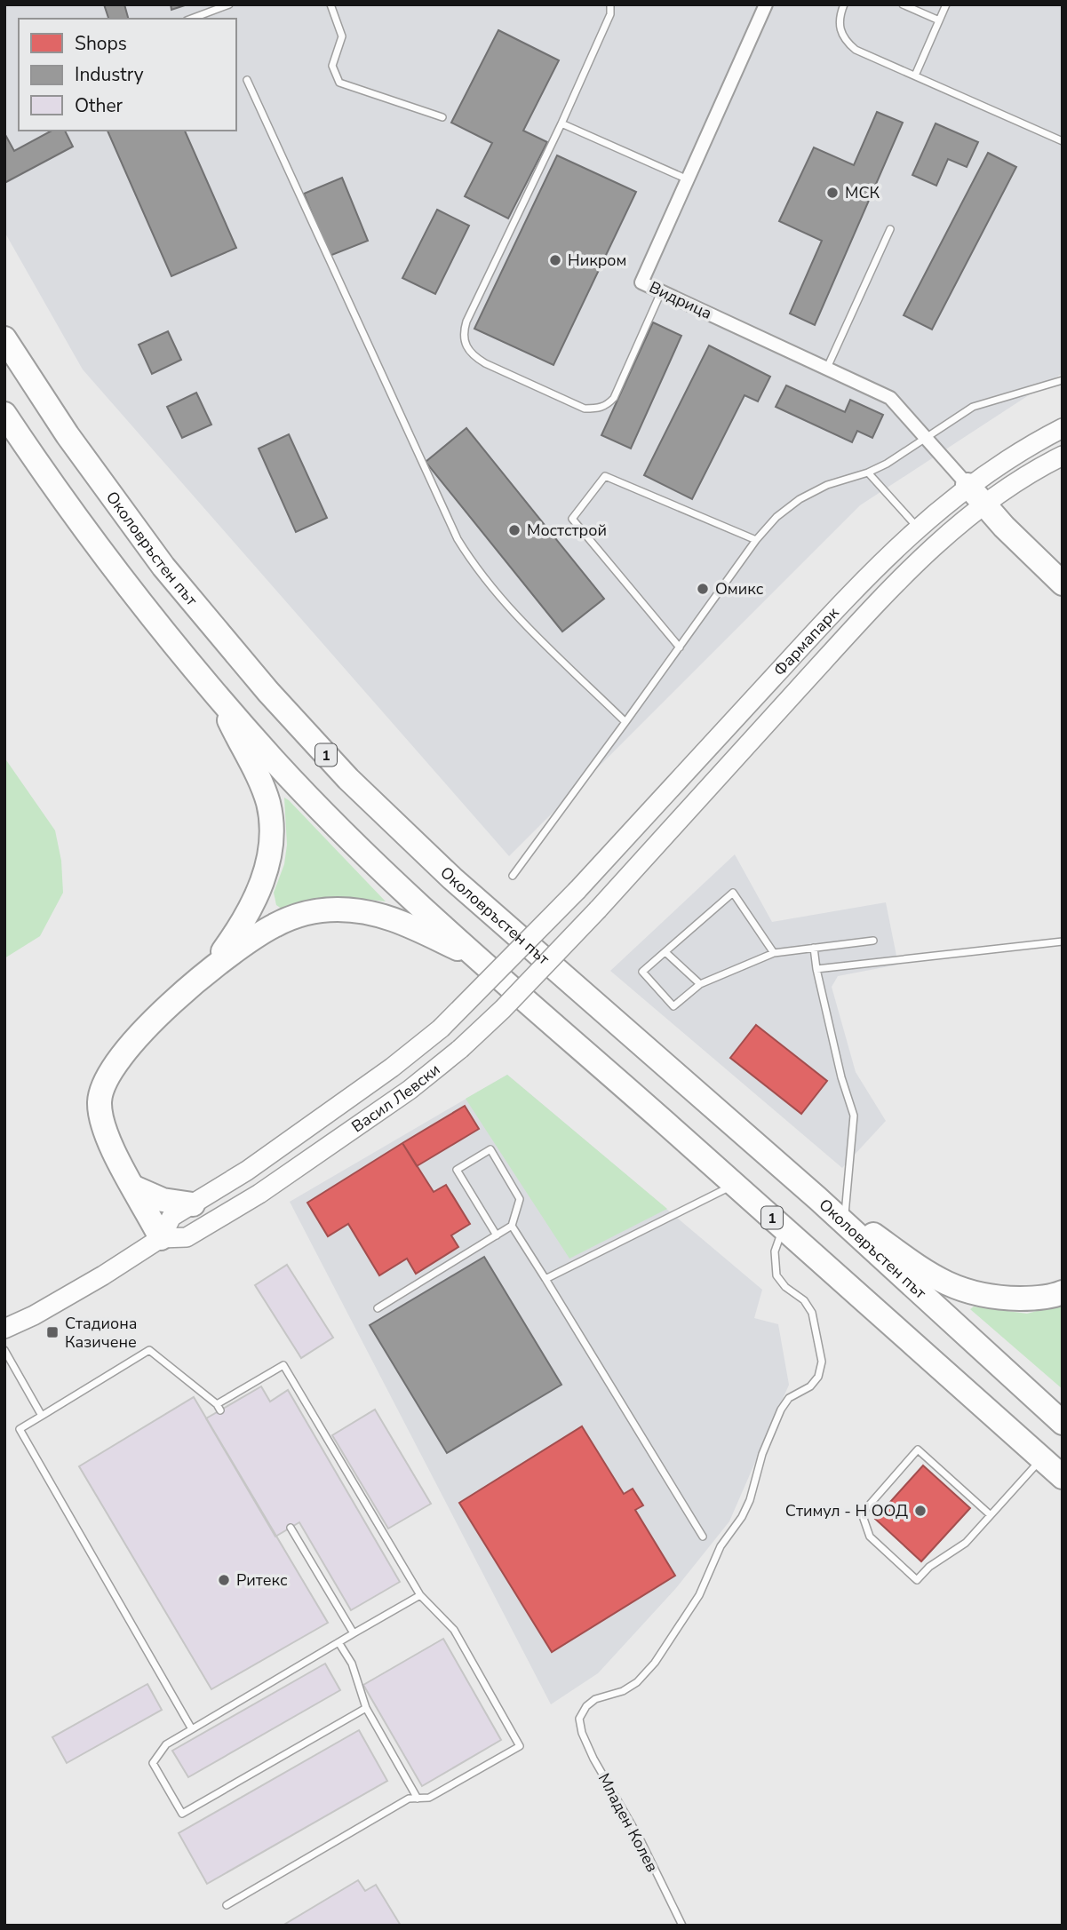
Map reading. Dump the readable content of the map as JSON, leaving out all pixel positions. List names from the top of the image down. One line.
{"streets":{"highway":["Околовръстен път","1"],"street":["Видрица","Фармапарк","Васил Левски"],"lane":["Младен Колев"]},"crossings":[["Видрица","Фармапарк"],["Фармапарк","Васил Левски"],["1","Младен Колев"]],"places":{"other":["МСК","Никром","Мостстрой","Омикс","Стимул - Н ООД","Ритекс"],"transit":["Стадиона Казичене"]},"legend":["Shops","Industry","Other"]}
